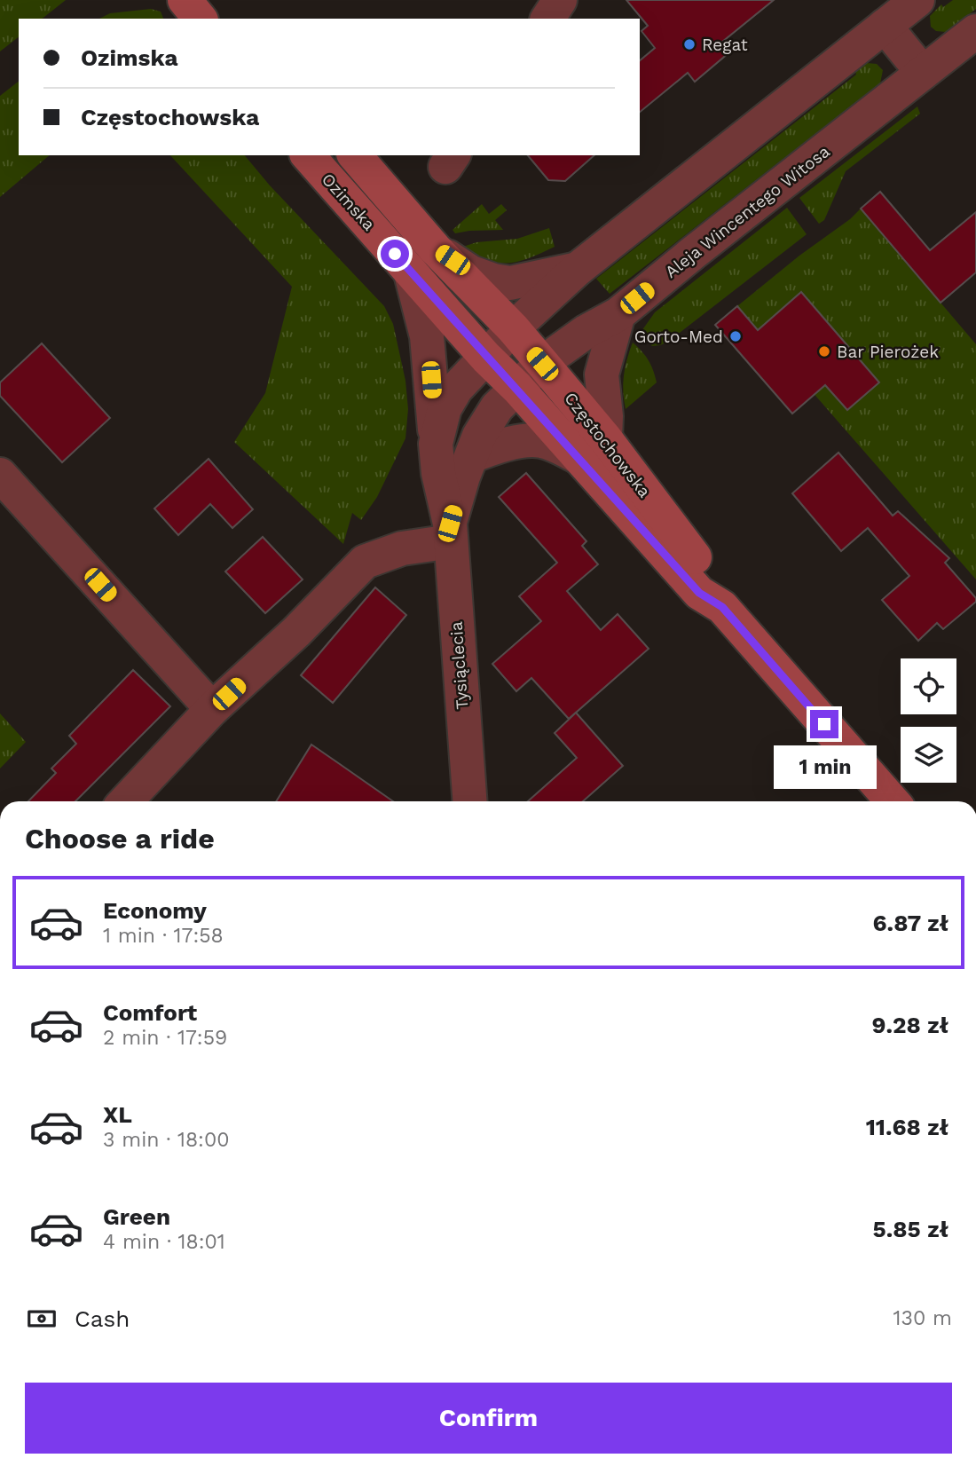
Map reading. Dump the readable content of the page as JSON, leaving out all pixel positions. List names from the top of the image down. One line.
{"streets":{"main road":["Ozimska","Częstochowska"],"street":["Aleja Wincentego Witosa","Tysiąclecia"]},"crossings":[["Ozimska","Aleja Wincentego Witosa"],["Ozimska","Częstochowska"],["Ozimska","Tysiąclecia"],["Aleja Wincentego Witosa","Częstochowska"],["Aleja Wincentego Witosa","Tysiąclecia"],["Częstochowska","Tysiąclecia"]],"places":["Regat","Gorto-Med","Bar Pierożek"],"page":{"banner":["Ozimska","Częstochowska"],"bubble":"1 min","heading":"Choose a ride","list":[{"name":"Economy","note":"1 min · 17:58","value":"6.87 zł"},{"name":"Comfort","note":"2 min · 17:59","value":"9.28 zł"},{"name":"XL","note":"3 min · 18:00","value":"11.68 zł"},{"name":"Green","note":"4 min · 18:01","value":"5.85 zł"}],"pay":["Cash","130 m"],"buttons":"Confirm"}}
